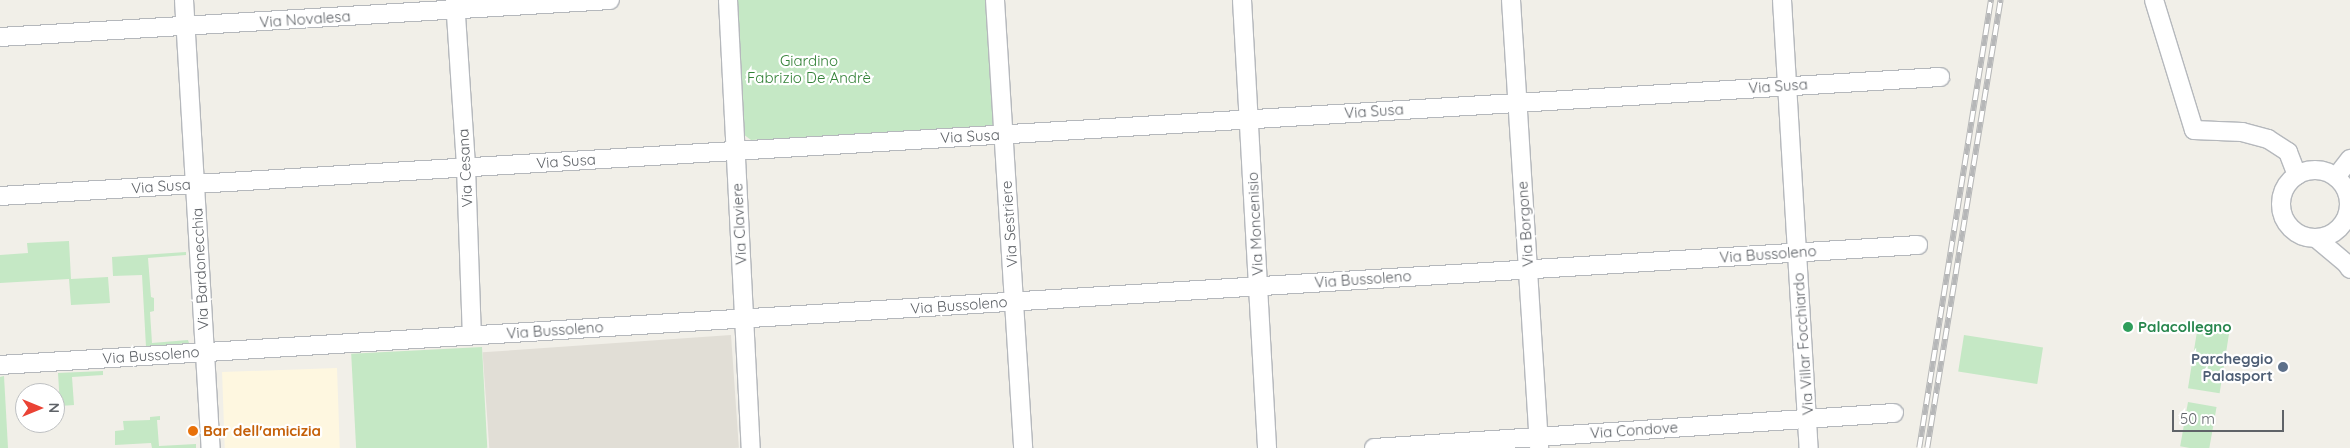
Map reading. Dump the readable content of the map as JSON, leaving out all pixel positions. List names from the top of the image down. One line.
{"streets":{"street":["Via Novalesa","Via Susa","Via Cesana","Via Claviere","Via Sestriere","Via Moncenisio","Via Borgone","Via Bussoleno","Via Bardonecchia","Via Villar Focchiardo","Via Condove"]},"crossings":[["Via Novalesa","Via Cesana"],["Via Novalesa","Via Bardonecchia"],["Via Susa","Via Cesana"],["Via Susa","Via Claviere"],["Via Susa","Via Sestriere"],["Via Susa","Via Moncenisio"],["Via Susa","Via Borgone"],["Via Susa","Via Bardonecchia"],["Via Susa","Via Villar Focchiardo"],["Via Cesana","Via Bussoleno"],["Via Claviere","Via Bussoleno"],["Via Sestriere","Via Bussoleno"],["Via Moncenisio","Via Bussoleno"],["Via Borgone","Via Bussoleno"],["Via Borgone","Via Condove"],["Via Bussoleno","Via Bardonecchia"],["Via Bussoleno","Via Villar Focchiardo"],["Via Villar Focchiardo","Via Condove"]],"parks":["Giardino Fabrizio De Andrè"],"places":["Palacollegno","Parcheggio Palasport","Bar dell'amicizia"],"scale_bar":"50 m","north":"right"}
